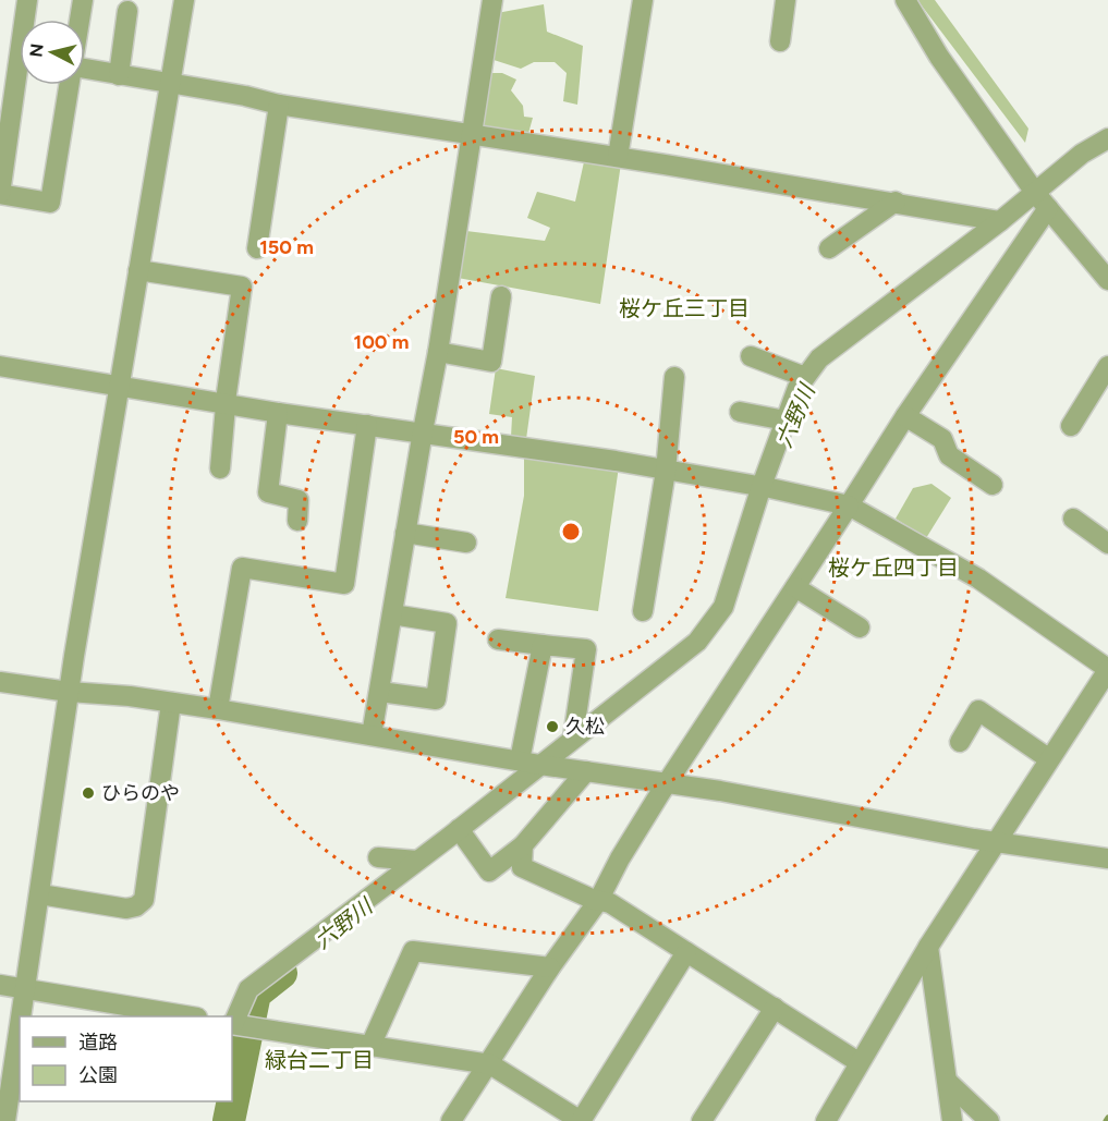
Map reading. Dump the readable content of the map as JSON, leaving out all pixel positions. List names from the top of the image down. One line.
{"districts":["桜ケ丘三丁目","桜ケ丘四丁目","緑台二丁目"],"water":["六野川"],"places":["久松","ひらのや"],"legend":["道路","公園"],"north":"left","rings":["150 m","100 m","50 m"]}
